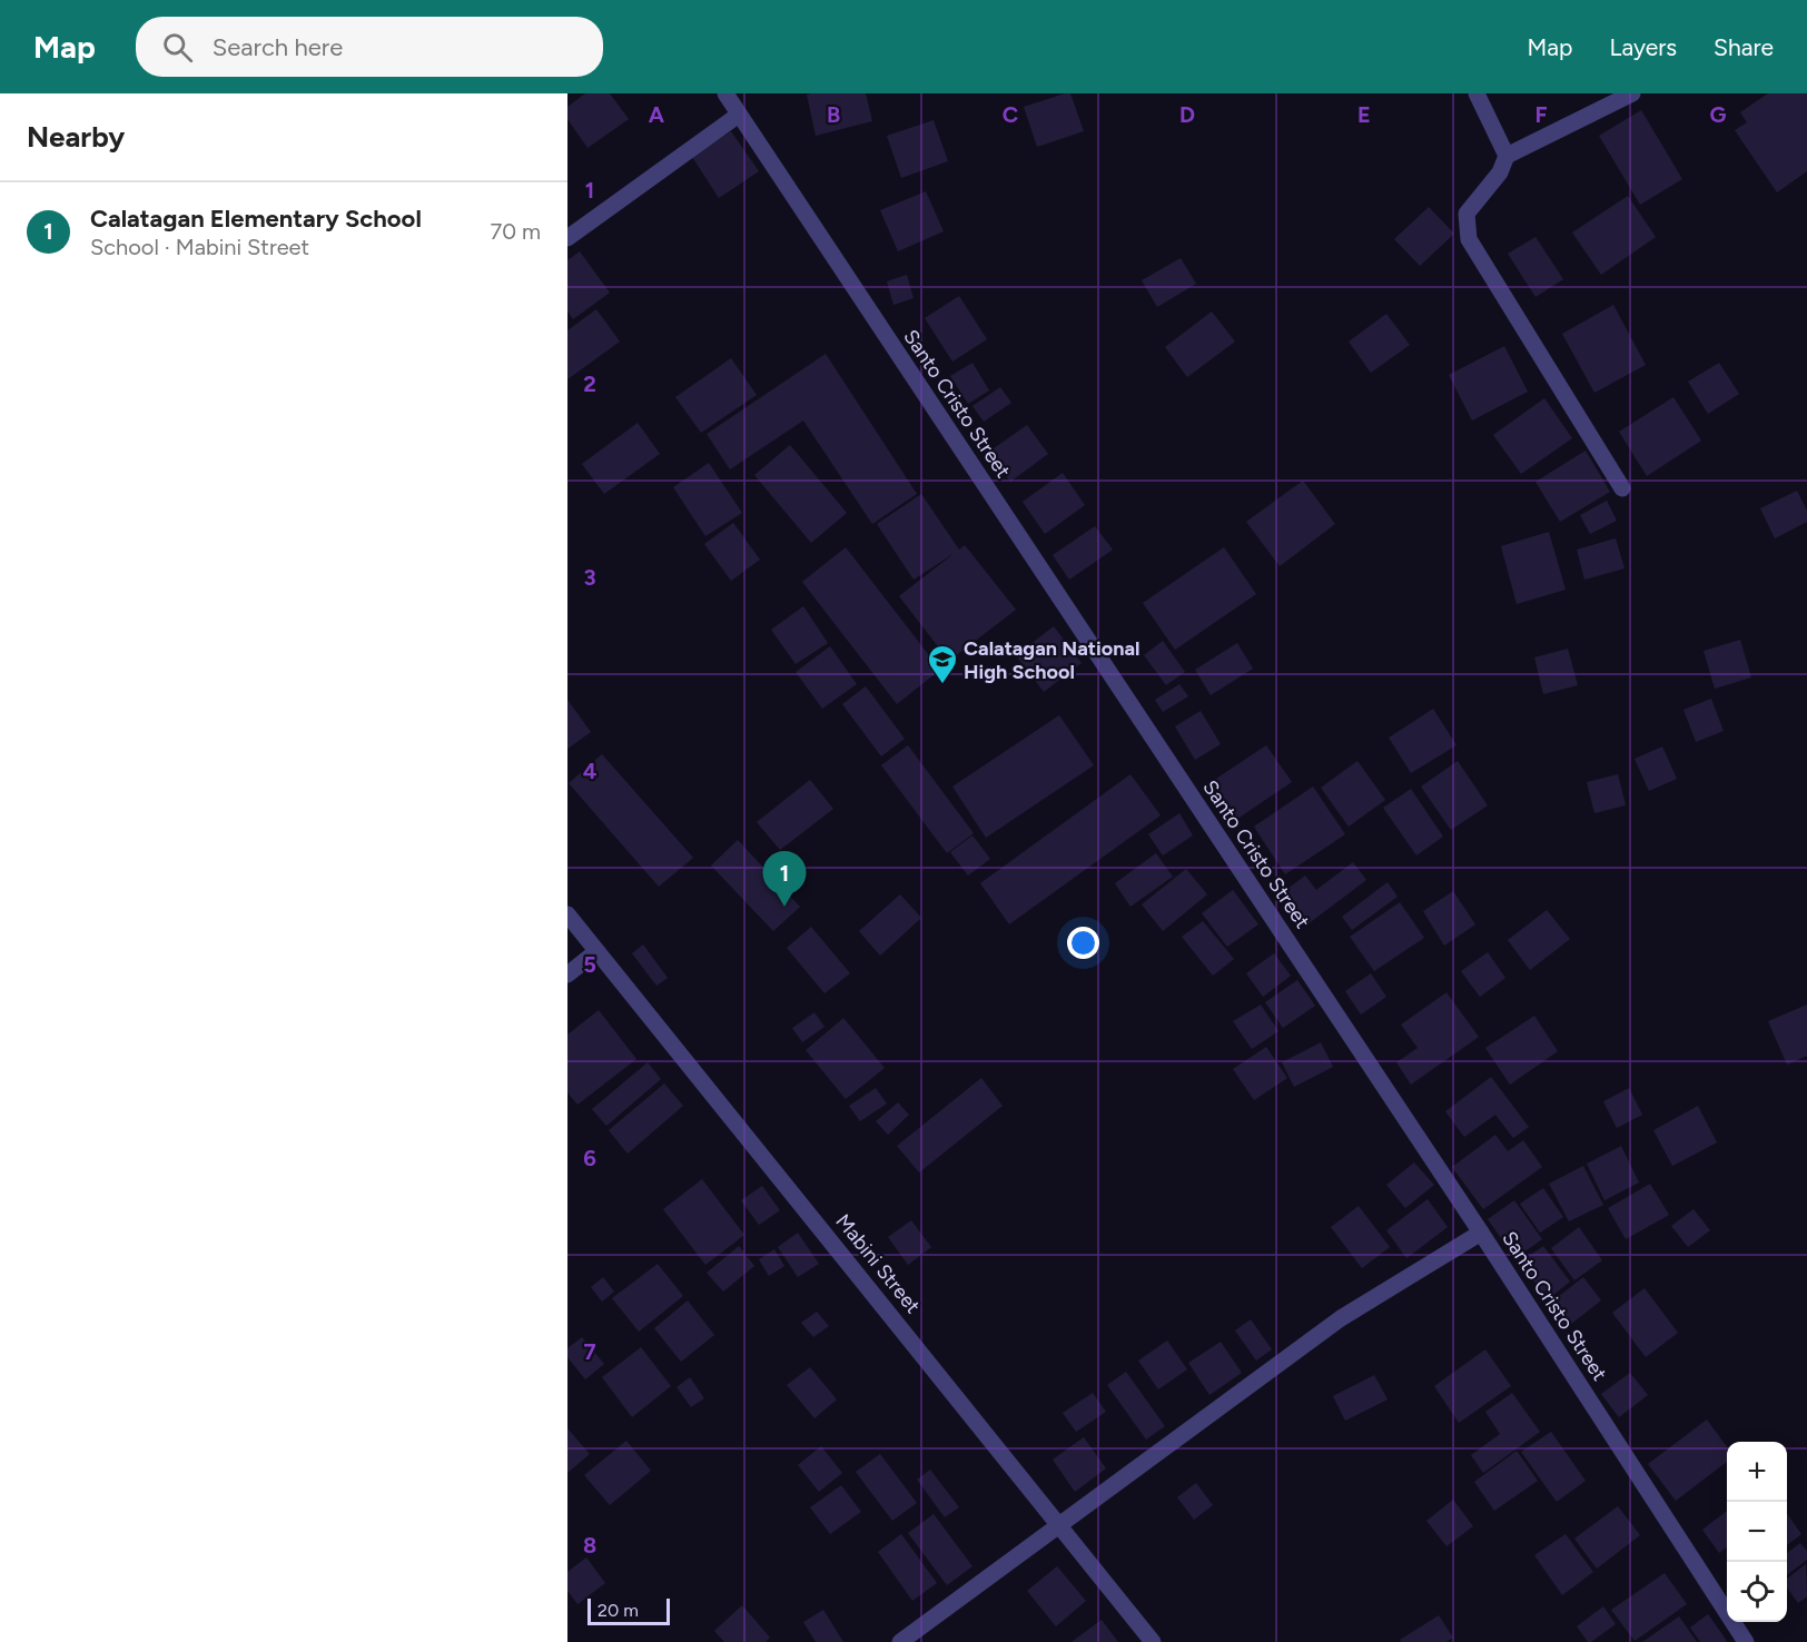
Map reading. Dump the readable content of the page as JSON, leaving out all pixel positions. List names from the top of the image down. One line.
{"streets":{"street":["Santo Cristo Street","Mabini Street"]},"places":{"school or university":["Calatagan National High School"]},"scale_bar":"20 m","page":{"header":"Map","search":"Search here","nav":["Map","Layers","Share"],"heading":"Nearby","list":[{"mark":"1","name":"Calatagan Elementary School","note":"School · Mabini Street","value":"70 m"}],"pins":"1","map_buttons":["+","−"],"scale":"20 m"},"grid":{"columns":["A","B","C","D","E","F","G"],"rows":["1","2","3","4","5","6","7","8"]}}
